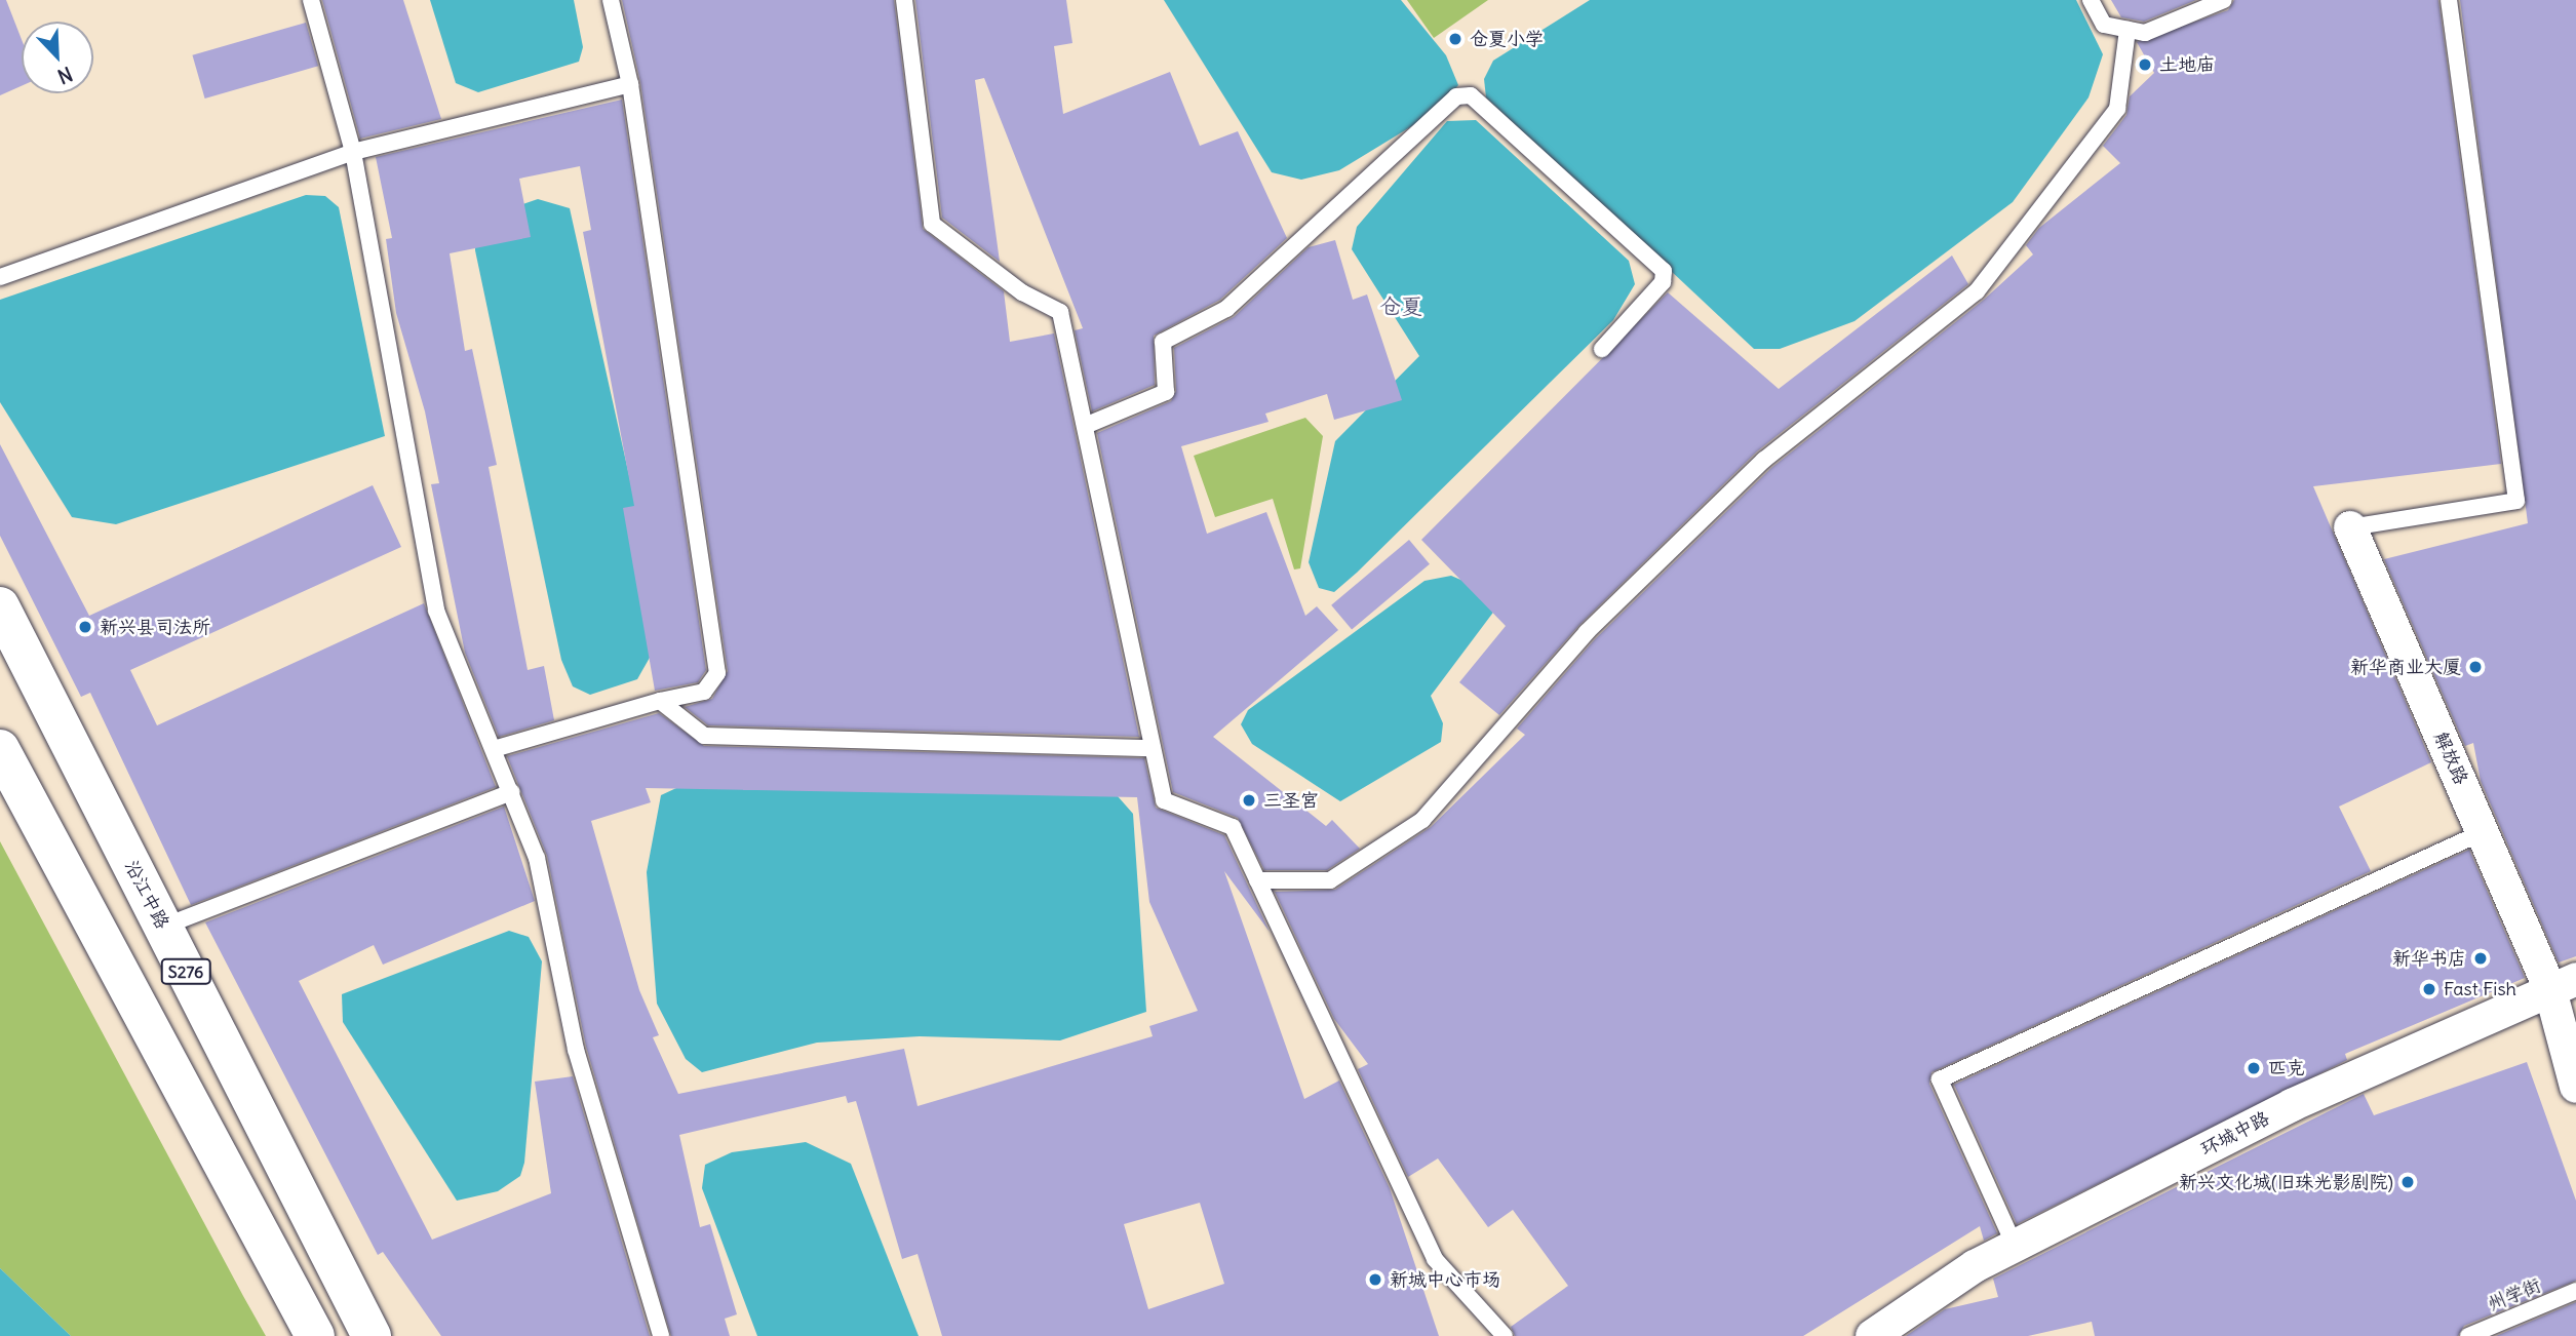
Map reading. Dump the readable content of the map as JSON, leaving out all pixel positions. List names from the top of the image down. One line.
{"streets":{"main road":["沿江中路","S276"],"street":["解放路","环城中路"],"lane":["州学街"]},"crossings":[["解放路","环城中路"]],"districts":["仓夏"],"places":["仓夏小学","土地庙","新兴县司法所","新华商业大厦","三圣宫","新华书店","Fast Fish","匹克","新兴文化城(旧珠光影剧院)","新城中心市场"],"north":"bottom right"}
